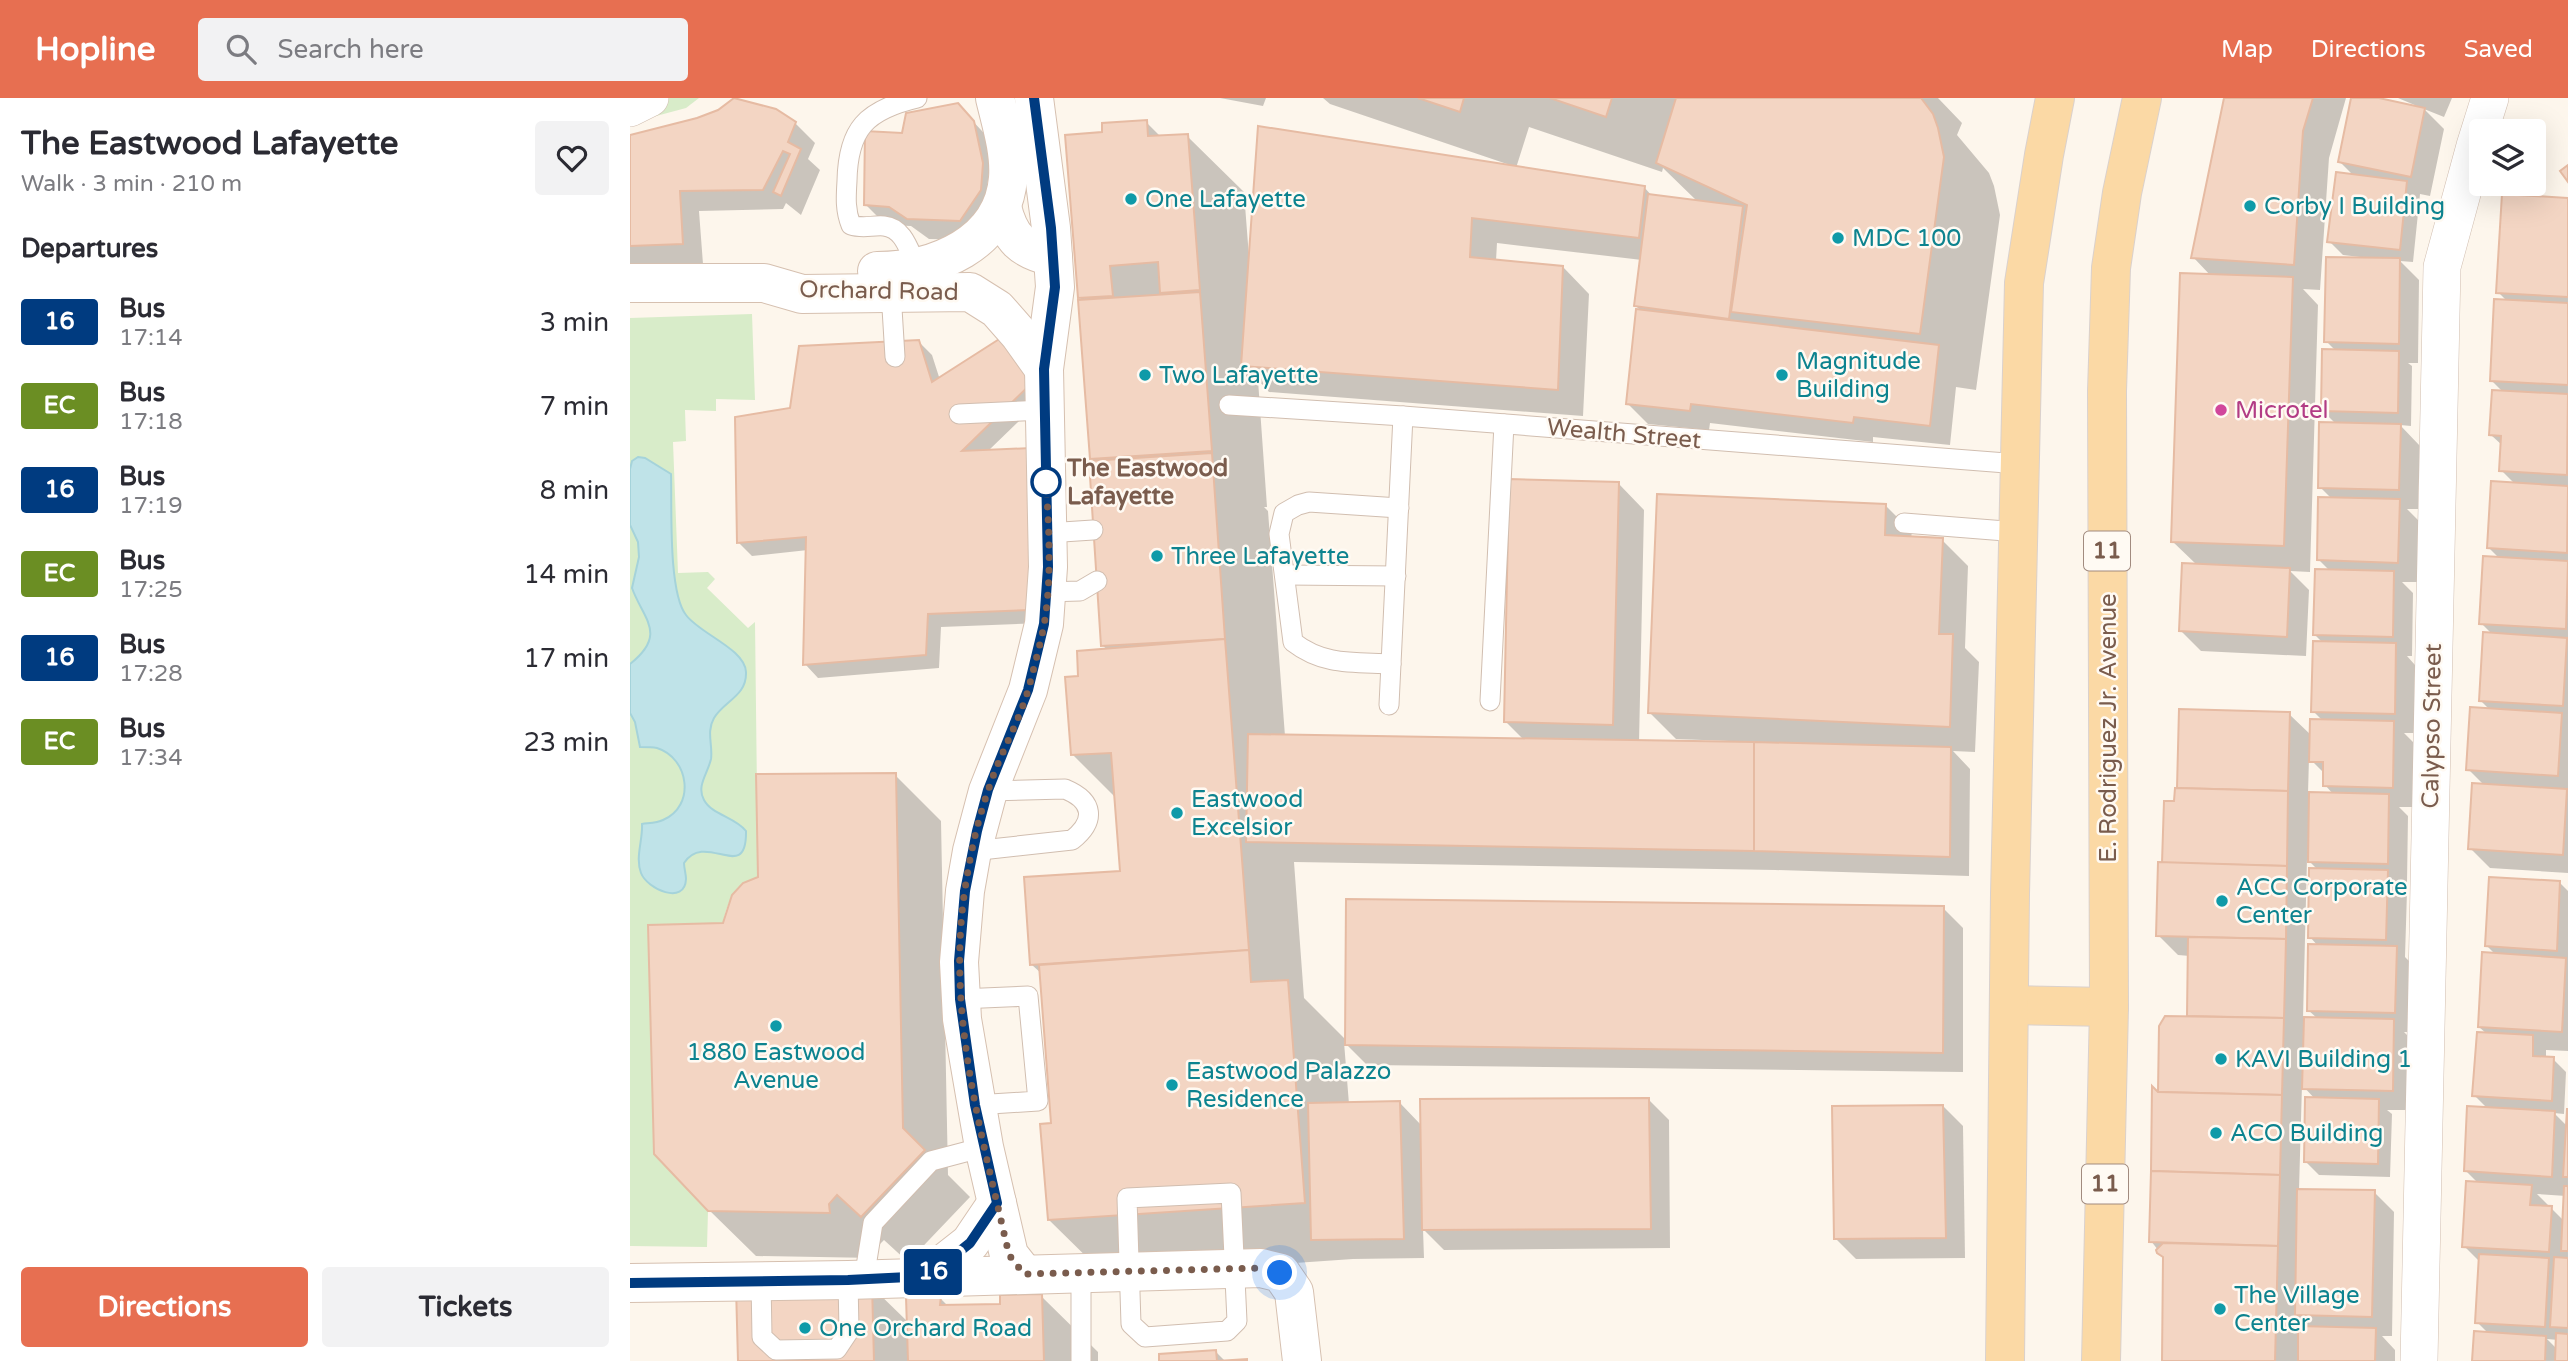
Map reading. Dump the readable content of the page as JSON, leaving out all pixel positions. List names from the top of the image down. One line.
{"streets":{"main road":["11","E. Rodriguez Jr. Avenue"],"street":["Orchard Road","Calypso Street"],"lane":["Wealth Street"]},"places":["One Lafayette","Corby I Building","MDC 100","Two Lafayette","Magnitude Building","Microtel","The Eastwood Lafayette","Three Lafayette","Eastwood Excelsior","ACC Corporate Center","1880 Eastwood Avenue","KAVI Building 1","Eastwood Palazzo Residence","ACO Building","The Village Center","One Orchard Road"],"lines":["bus line 16"],"page":{"header":"Hopline","search":"Search here","nav":["Map","Directions","Saved"],"heading":[["The Eastwood Lafayette","Walk · 3 min · 210 m"],"Departures"],"on_map":"16","list":[{"mark":"16","name":"Bus","note":"17:14","value":"3 min"},{"mark":"EC","name":"Bus","note":"17:18","value":"7 min"},{"mark":"16","name":"Bus","note":"17:19","value":"8 min"},{"mark":"EC","name":"Bus","note":"17:25","value":"14 min"},{"mark":"16","name":"Bus","note":"17:28","value":"17 min"},{"mark":"EC","name":"Bus","note":"17:34","value":"23 min"}],"buttons":["Directions","Tickets"]}}
